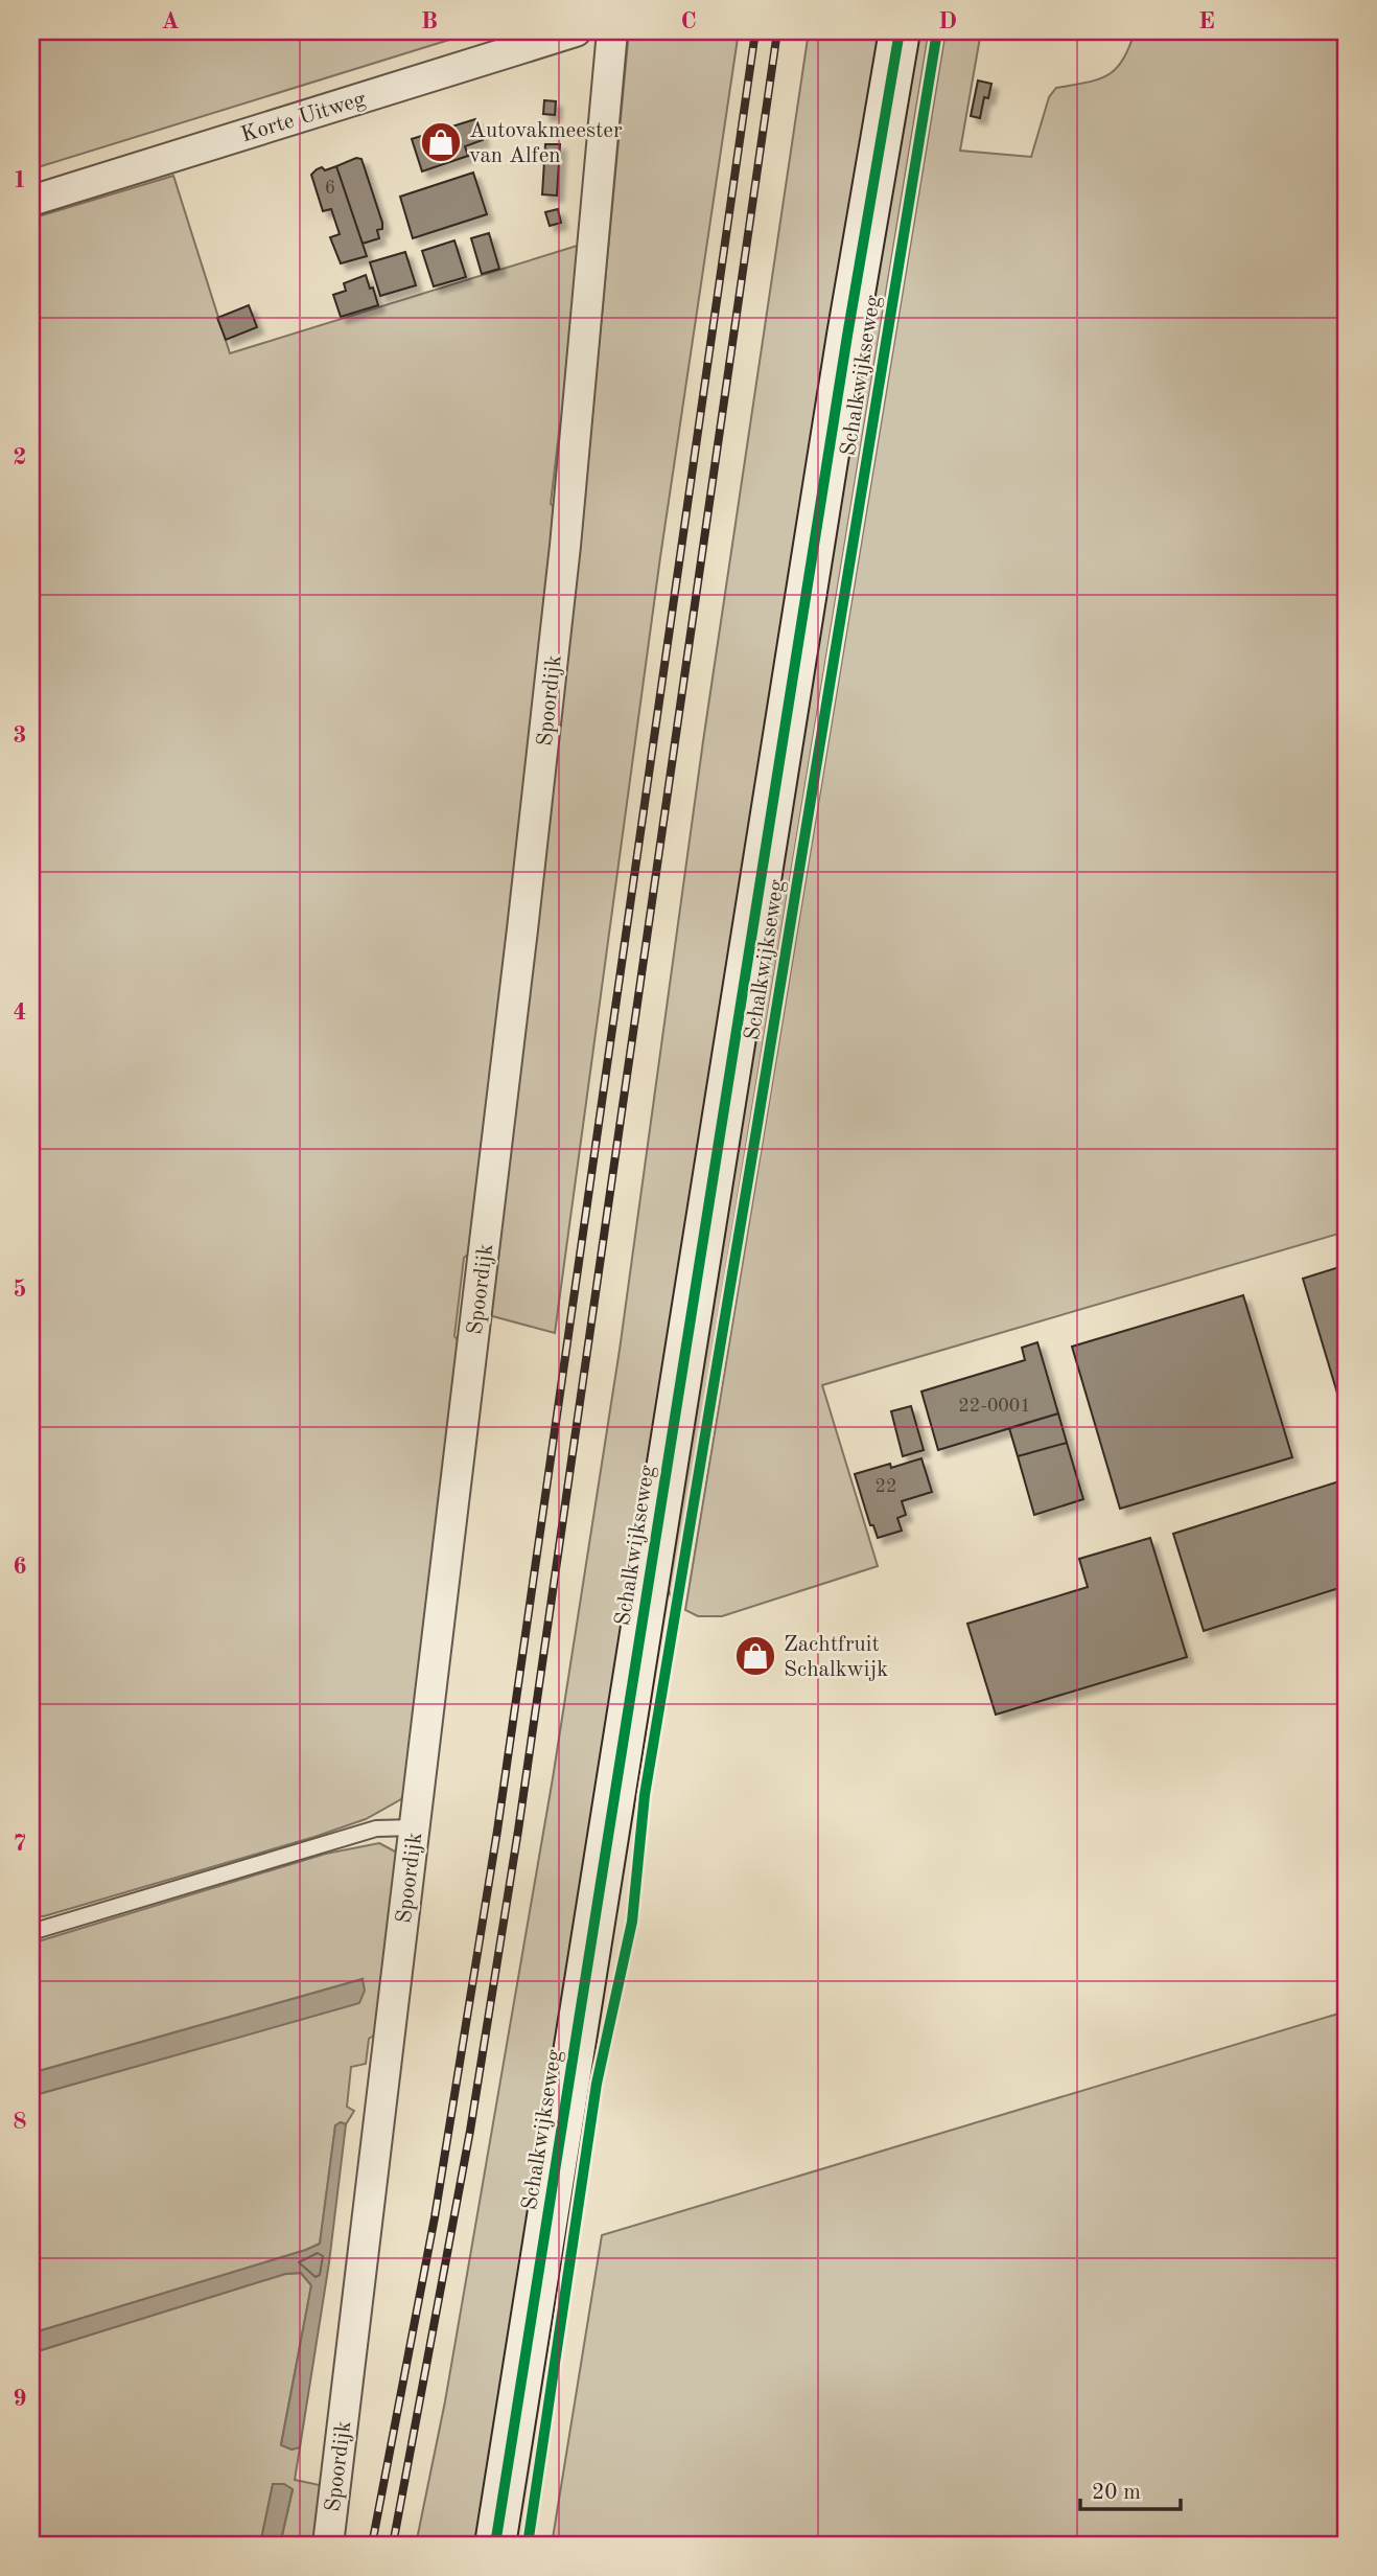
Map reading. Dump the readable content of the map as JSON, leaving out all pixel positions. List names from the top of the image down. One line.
{"streets":{"street":["Korte Uitweg","Schalkwijkseweg","Spoordijk"]},"places":{"shop":["Autovakmeester van Alfen","Zachtfruit Schalkwijk"]},"house_numbers":["6","22-0001","22"],"scale_bar":"20 m","grid":{"columns":["A","B","C","D","E"],"rows":["1","2","3","4","5","6","7","8","9"]}}
